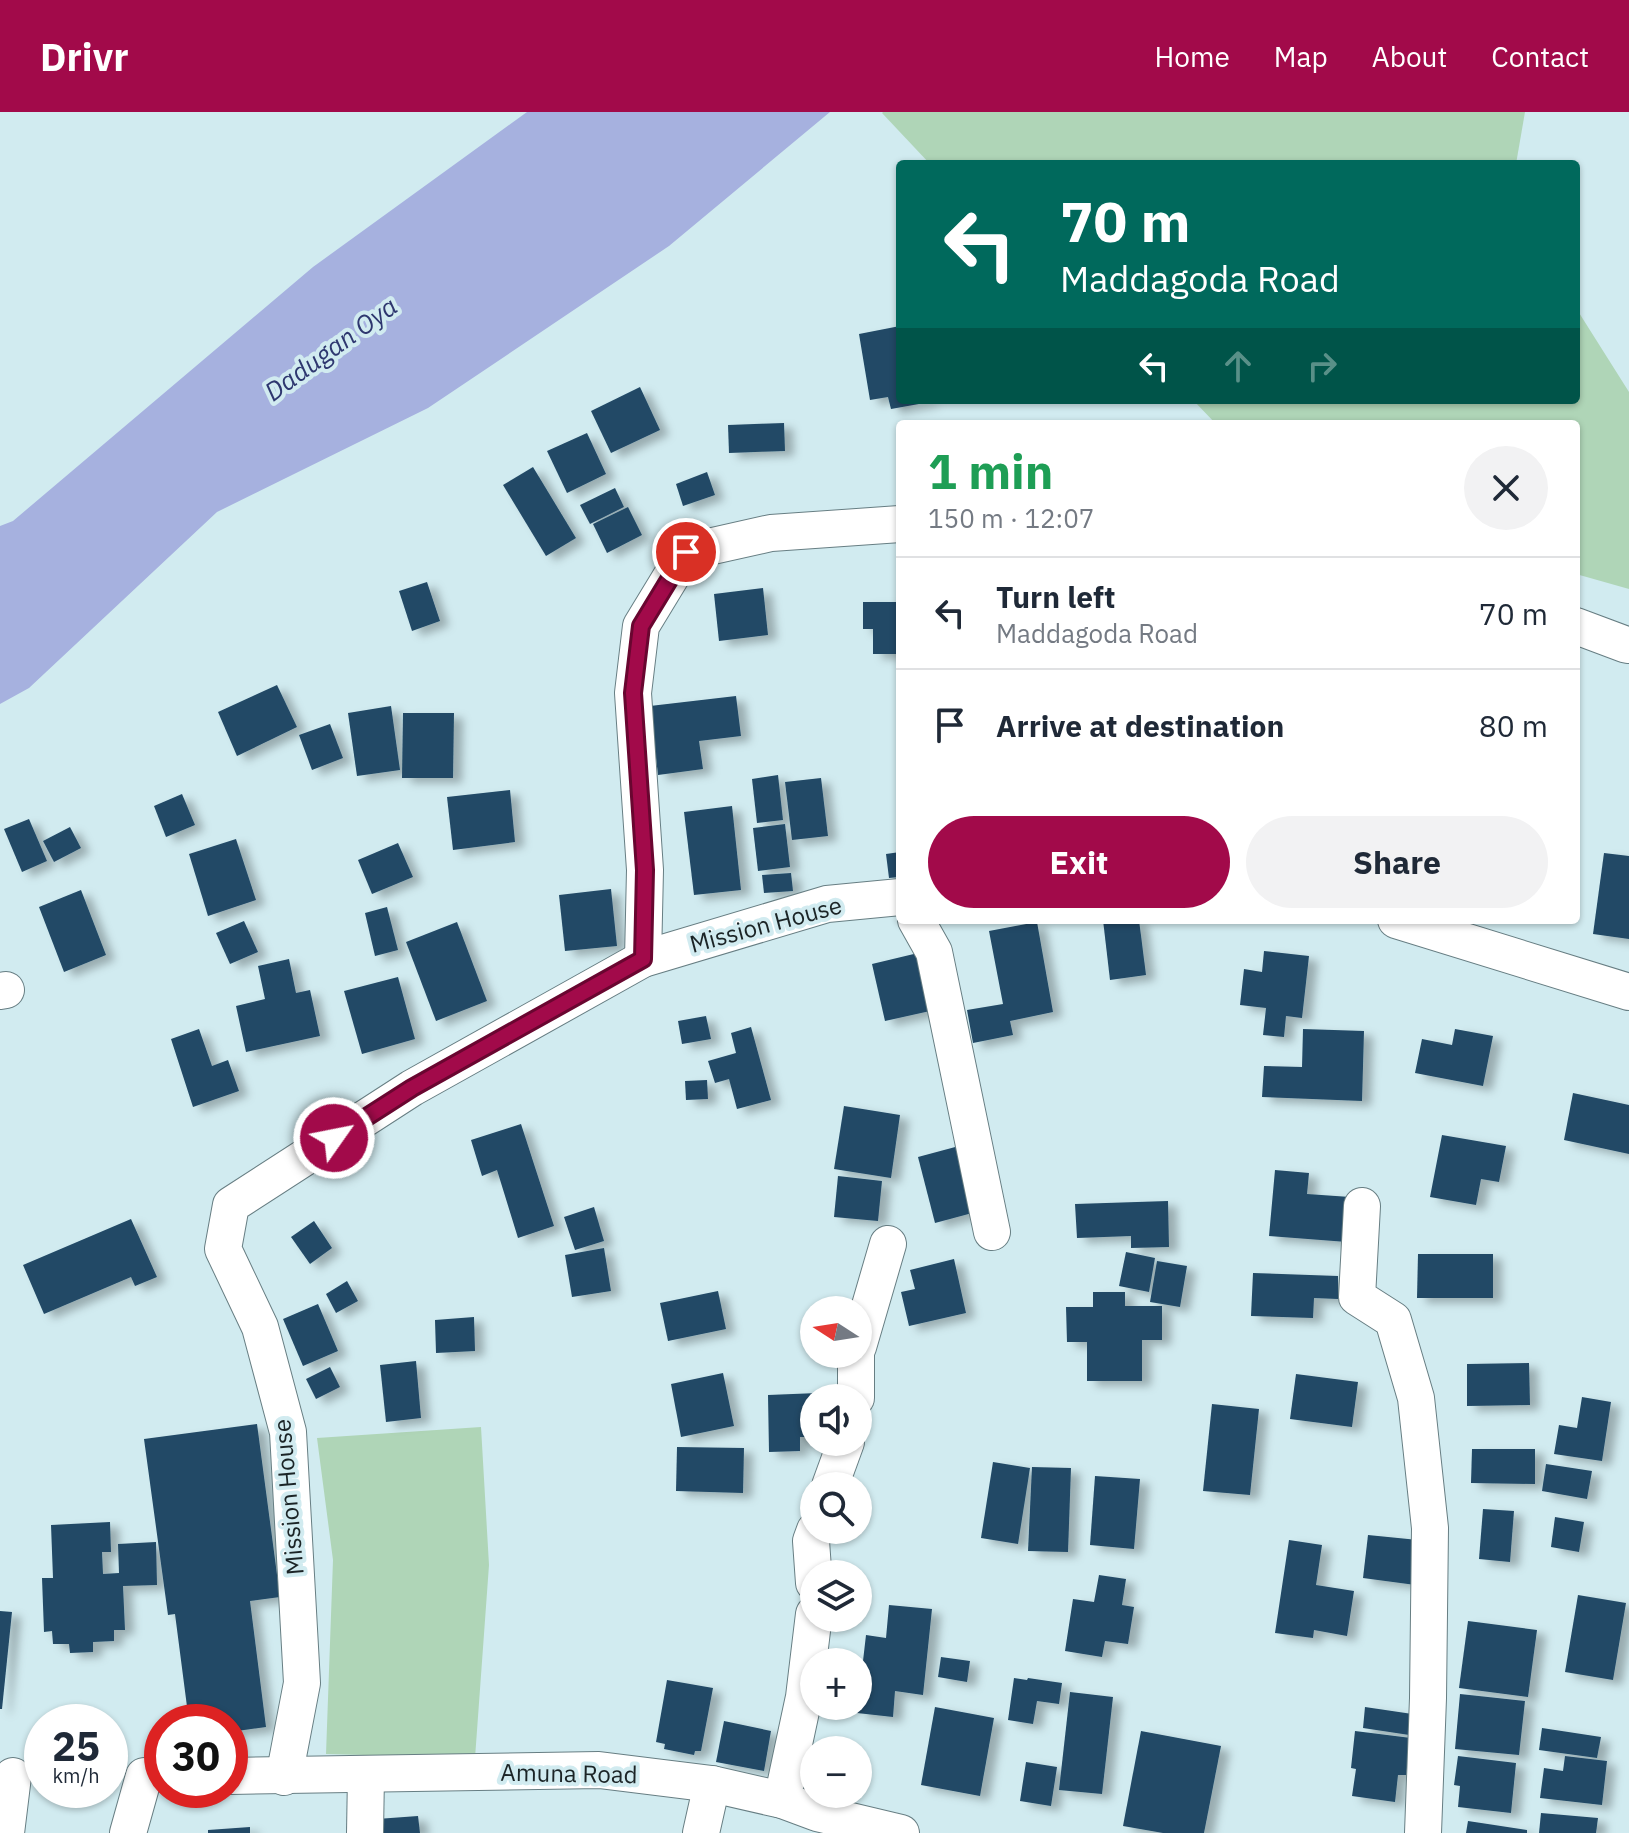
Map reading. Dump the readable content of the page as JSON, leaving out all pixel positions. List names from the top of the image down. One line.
{"streets":{"street":["Mission House","Amuna Road"]},"crossings":[["Mission House","Amuna Road"]],"water":["Dadugan Oya"],"north":"left","page":{"header":"Drivr","nav":["Home","Map","About","Contact"],"turn":["70 m","Maddagoda Road"],"heading":["1 min","150 m · 12:07"],"list":[{"name":"Turn left","note":"Maddagoda Road","value":"70 m"},{"name":"Arrive at destination","value":"80 m"}],"buttons":["Exit","Share"],"map_buttons":["+","−"],"speed":"25 km/h","limit":"30"}}
